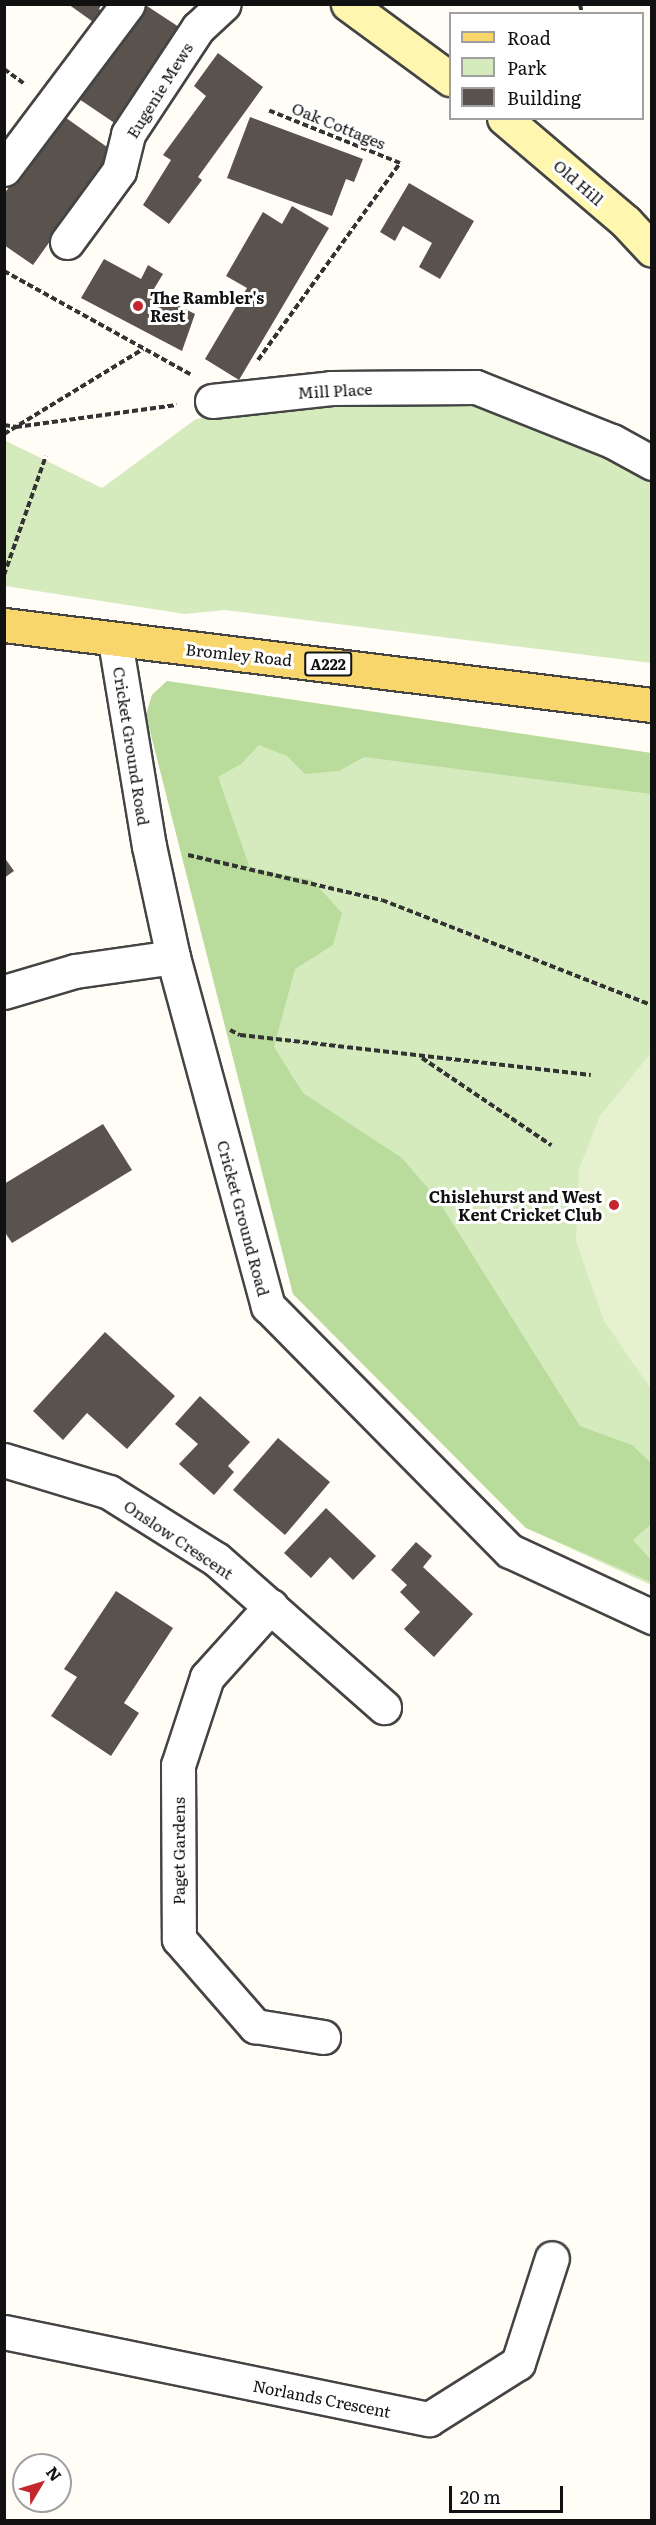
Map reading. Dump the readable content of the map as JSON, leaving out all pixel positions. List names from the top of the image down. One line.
{"streets":{"main road":["Old Hill","Bromley Road","A222"],"street":["Eugenie Mews","Mill Place","Cricket Ground Road","Onslow Crescent","Paget Gardens","Norlands Crescent"],"path":["Oak Cottages"]},"crossings":[["Bromley Road","Cricket Ground Road"],["Onslow Crescent","Paget Gardens"]],"places":["The Rambler's Rest","Chislehurst and West Kent Cricket Club"],"legend":["Road","Park","Building"],"scale_bar":"20 m","north":"top right"}
